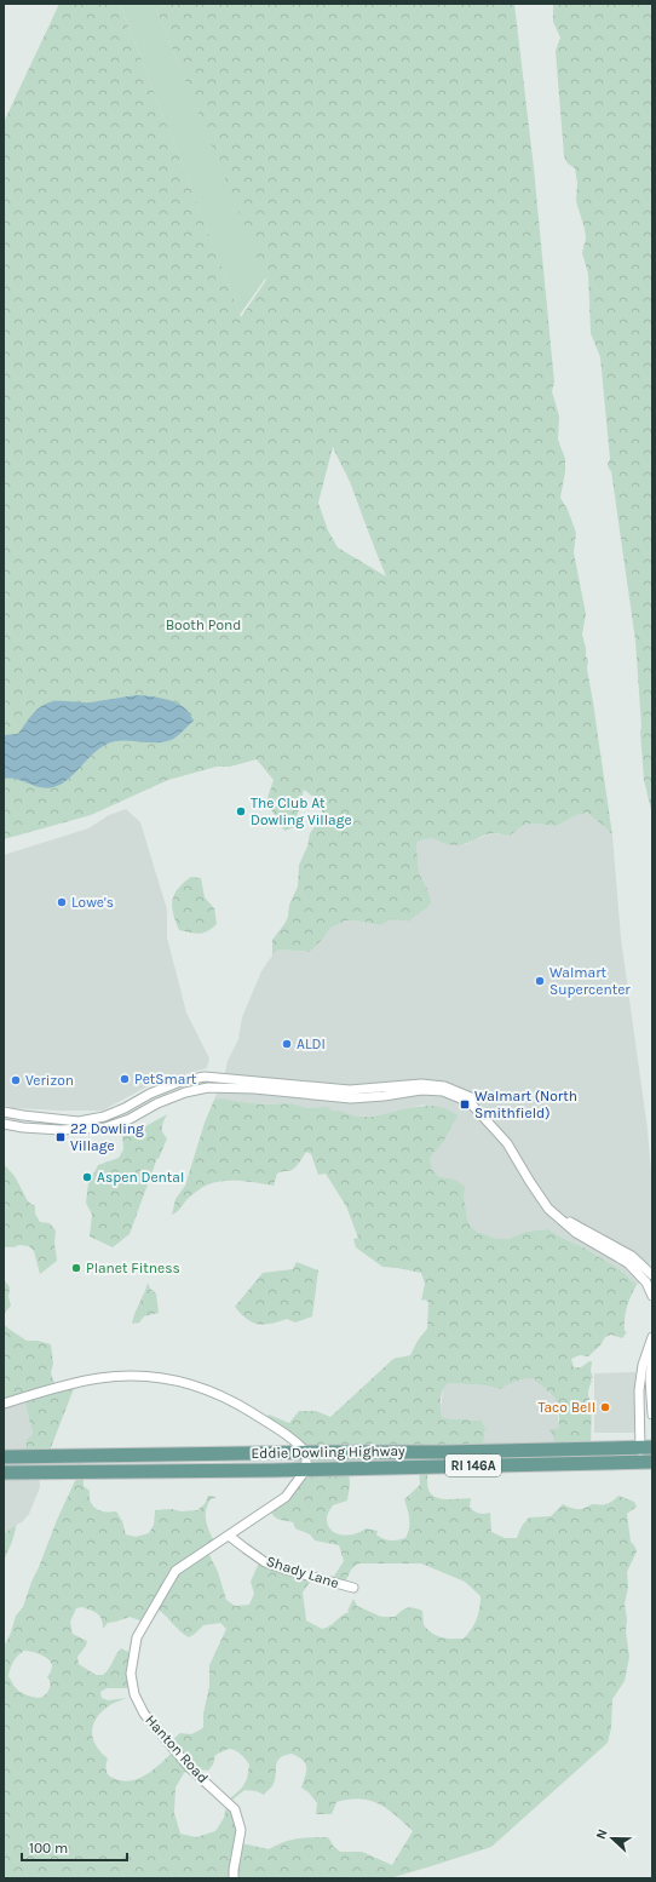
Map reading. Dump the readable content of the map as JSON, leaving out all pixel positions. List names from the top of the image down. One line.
{"streets":{"main road":["Eddie Dowling Highway","RI 146A"],"street":["Shady Lane","Hanton Road"]},"crossings":[["Eddie Dowling Highway","Hanton Road"],["Shady Lane","Hanton Road"]],"parks":["Booth Pond"],"places":{"other":["The Club At Dowling Village","Lowe's","Walmart Supercenter","ALDI","PetSmart","Verizon","Aspen Dental","Planet Fitness","Taco Bell"],"transit":["Walmart (North Smithfield)","22 Dowling Village"]},"scale_bar":"100 m","north":"left"}
